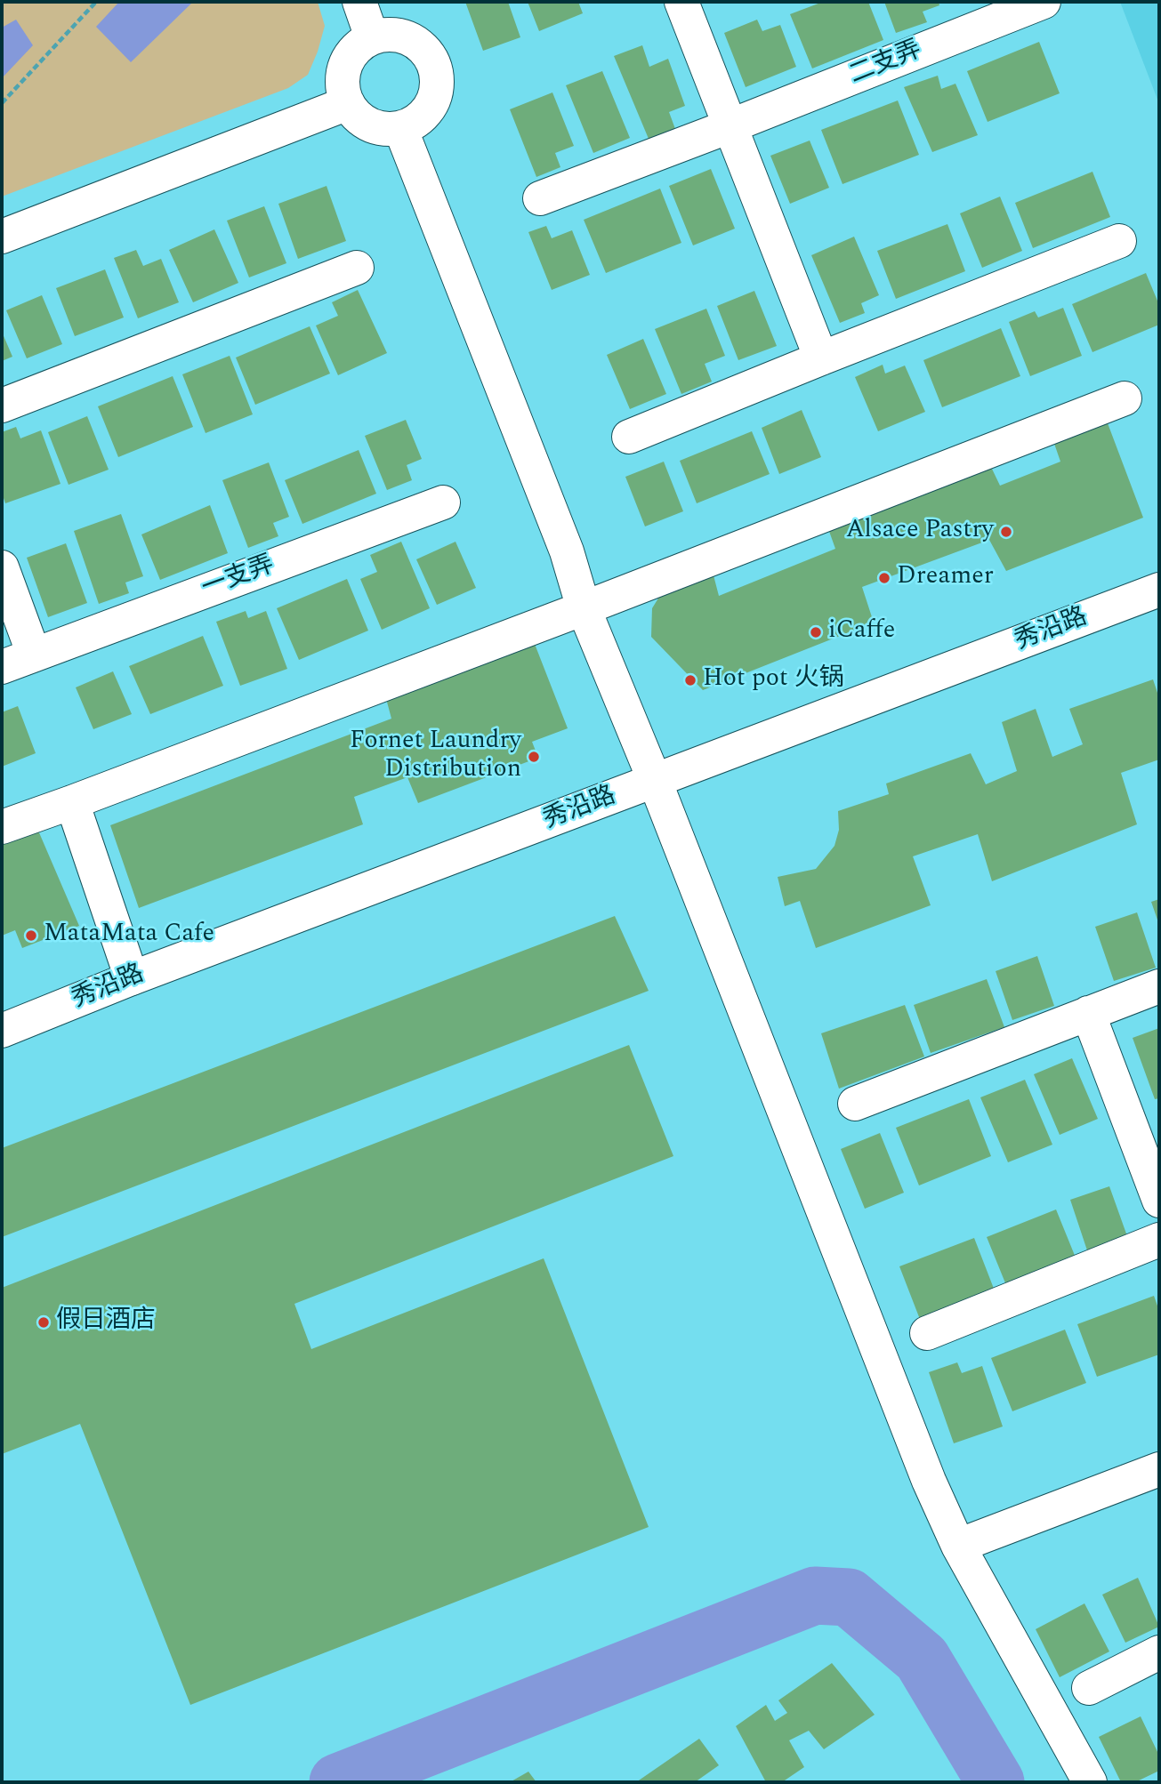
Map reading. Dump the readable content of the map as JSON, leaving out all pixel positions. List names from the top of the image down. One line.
{"streets":{"street":["二支弄","一支弄","秀沿路"]},"places":["Alsace Pastry","Dreamer","iCaffe","Hot pot 火锅","Fornet Laundry Distribution","MataMata Cafe","假日酒店"]}
